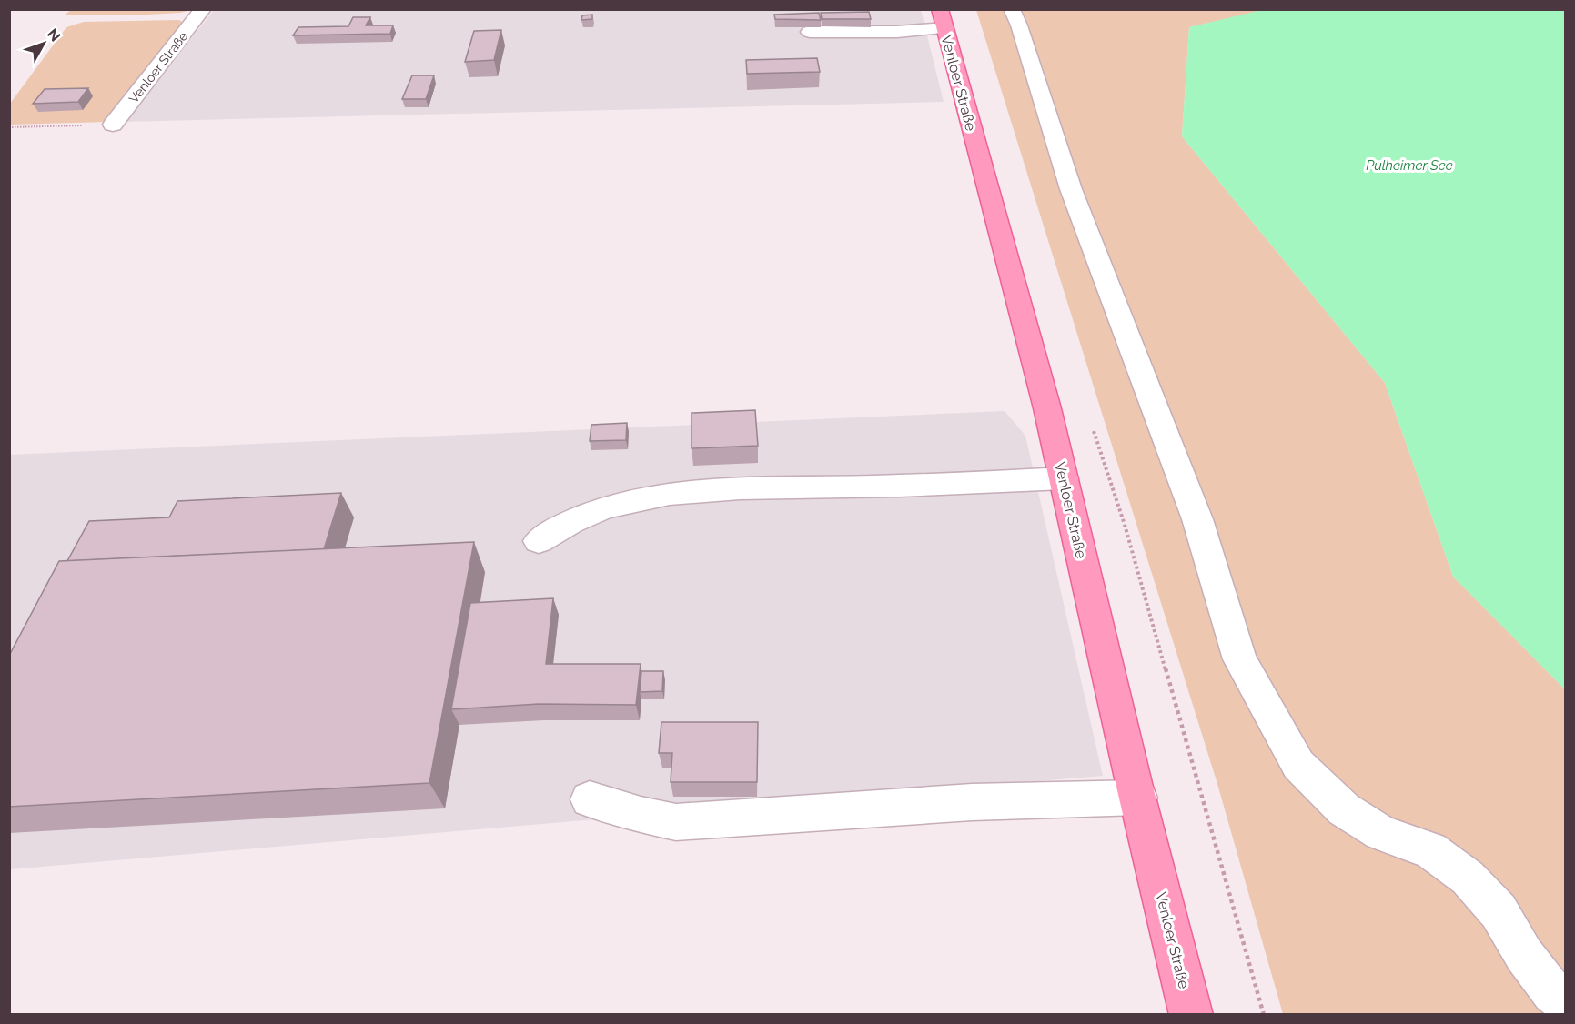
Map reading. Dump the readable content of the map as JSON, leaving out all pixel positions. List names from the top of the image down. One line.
{"streets":{"main road":["Venloer Straße"]},"water":["Pulheimer See"],"north":"top right"}
